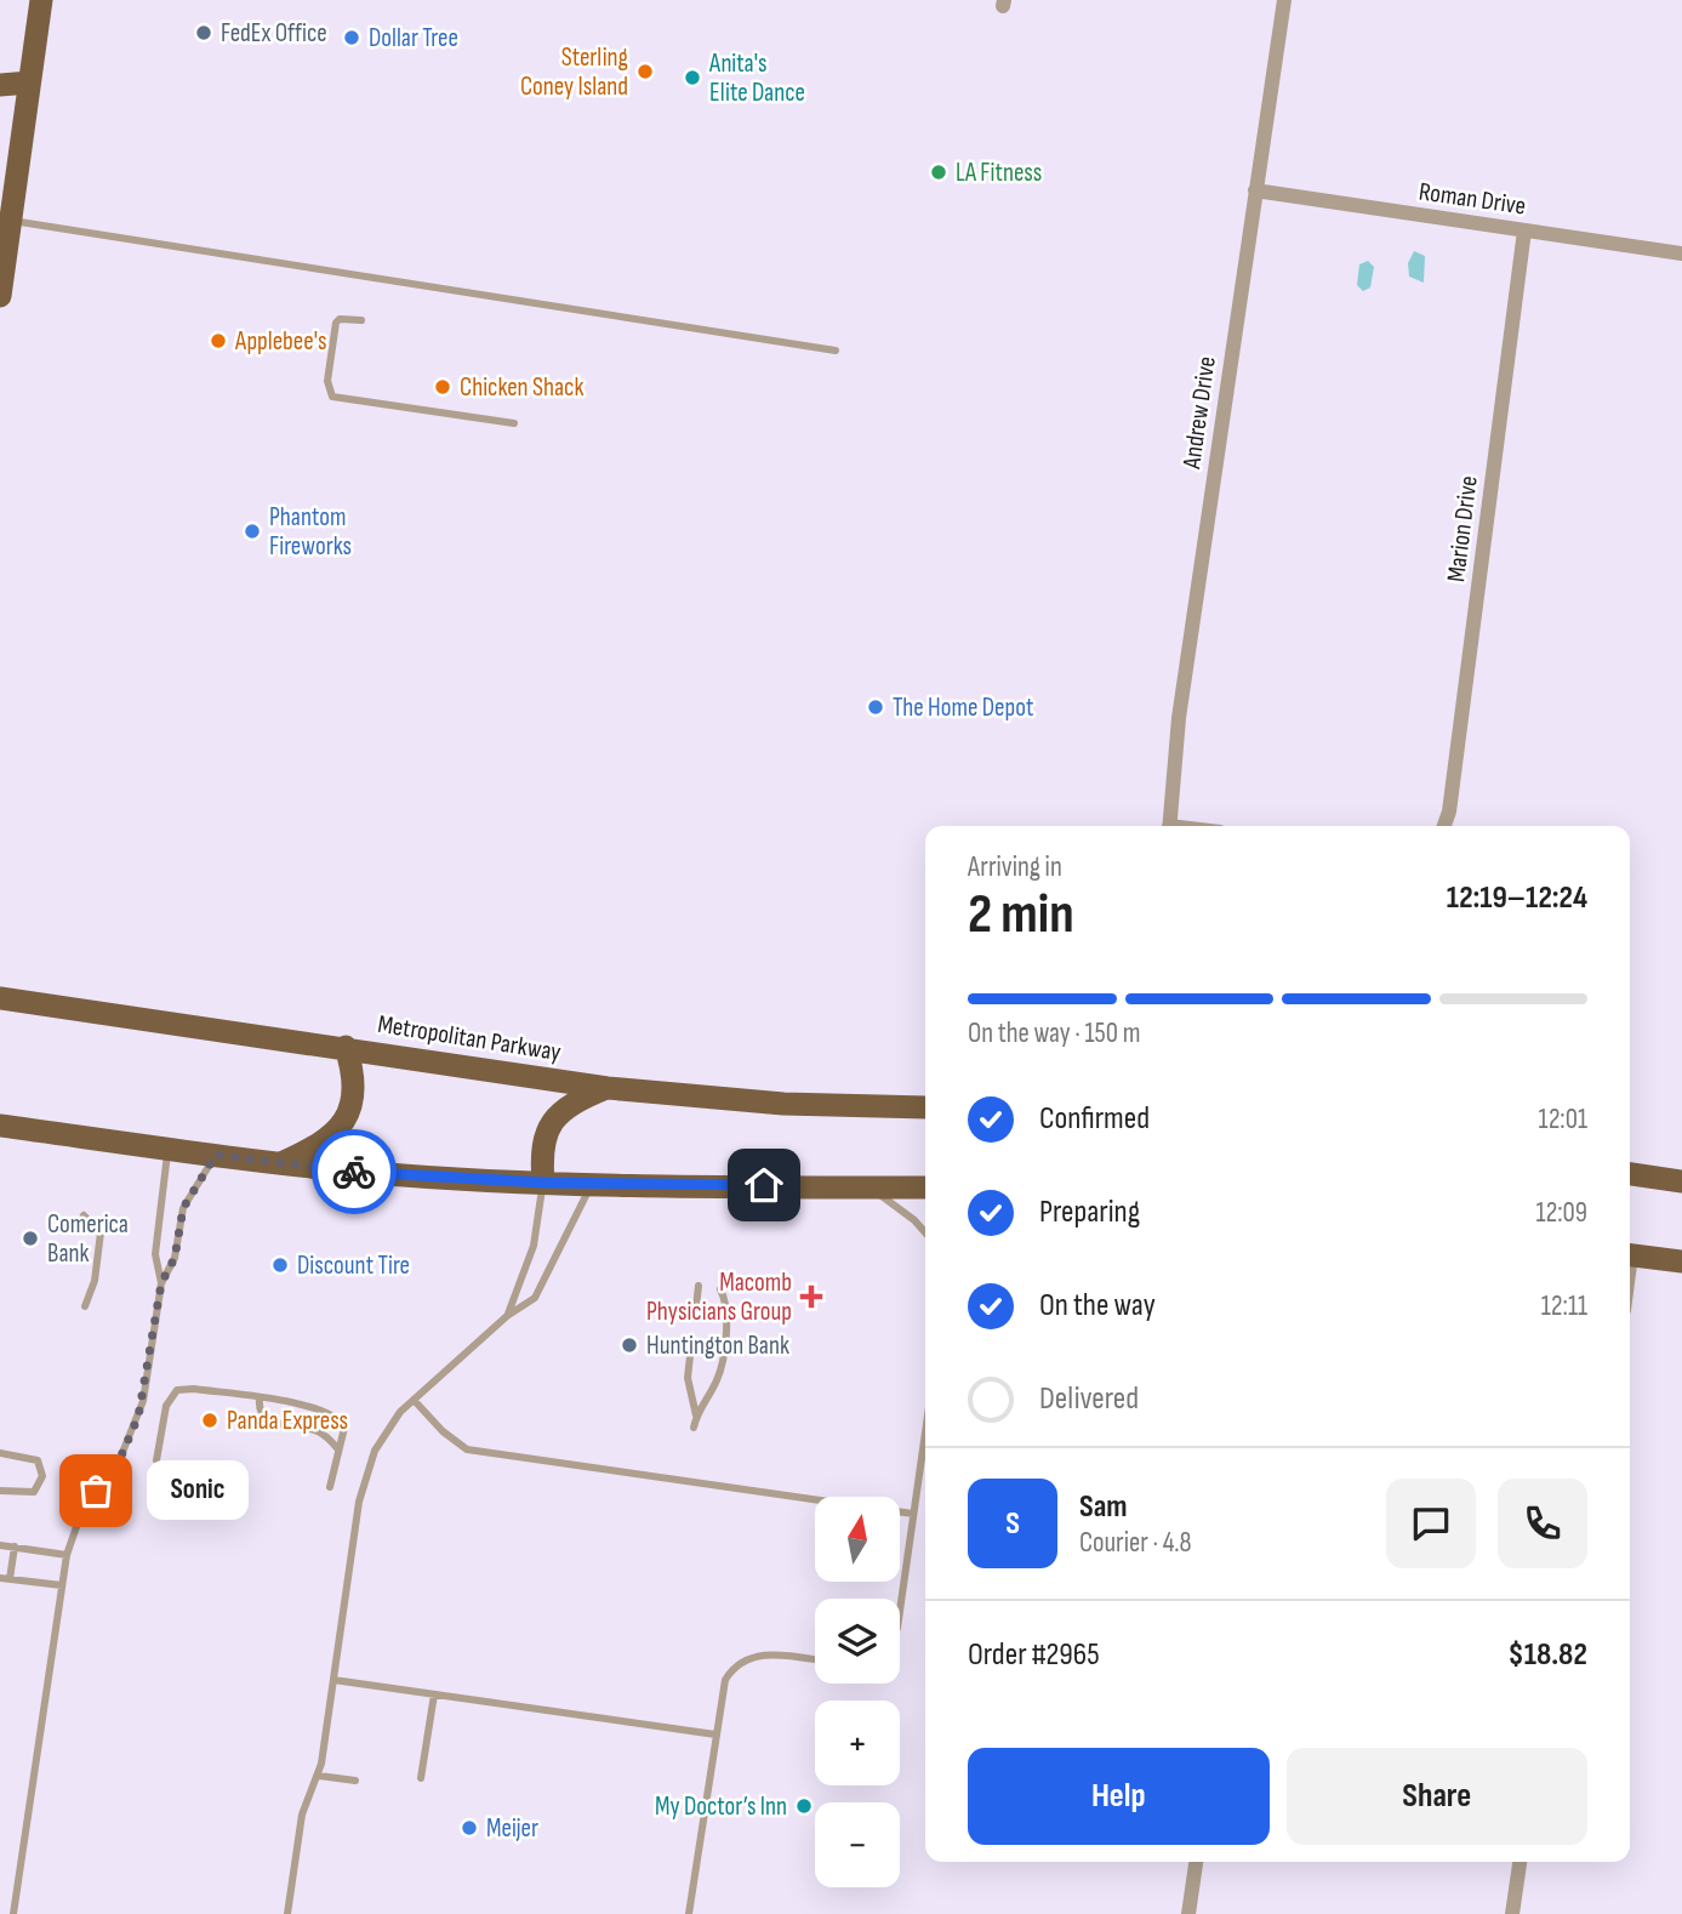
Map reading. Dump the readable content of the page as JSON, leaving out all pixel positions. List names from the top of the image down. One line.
{"streets":{"main road":["Metropolitan Parkway"],"street":["Roman Drive","Andrew Drive","Marion Drive"]},"crossings":[["Roman Drive","Andrew Drive"],["Roman Drive","Marion Drive"]],"places":{"other":["FedEx Office","Dollar Tree","Sterling Coney Island","Anita's Elite Dance","LA Fitness","Applebee's","Chicken Shack","Phantom Fireworks","The Home Depot","Comerica Bank","Discount Tire","Huntington Bank","Panda Express","Sonic","My Doctor’s Inn","Meijer"],"health":["Macomb Physicians Group"]},"north":"top","page":{"heading":["2 min","Arriving in","12:19–12:24"],"panel":["Sam","Courier · 4.8","Order #2965","$18.82"],"bar":"On the way · 150 m","list":[["Confirmed","12:01"],["Preparing","12:09"],["On the way","12:11"],"Delivered"],"bubble":"Sonic","round":"S","map_buttons":["+","−"],"buttons":["Help","Share"]}}
